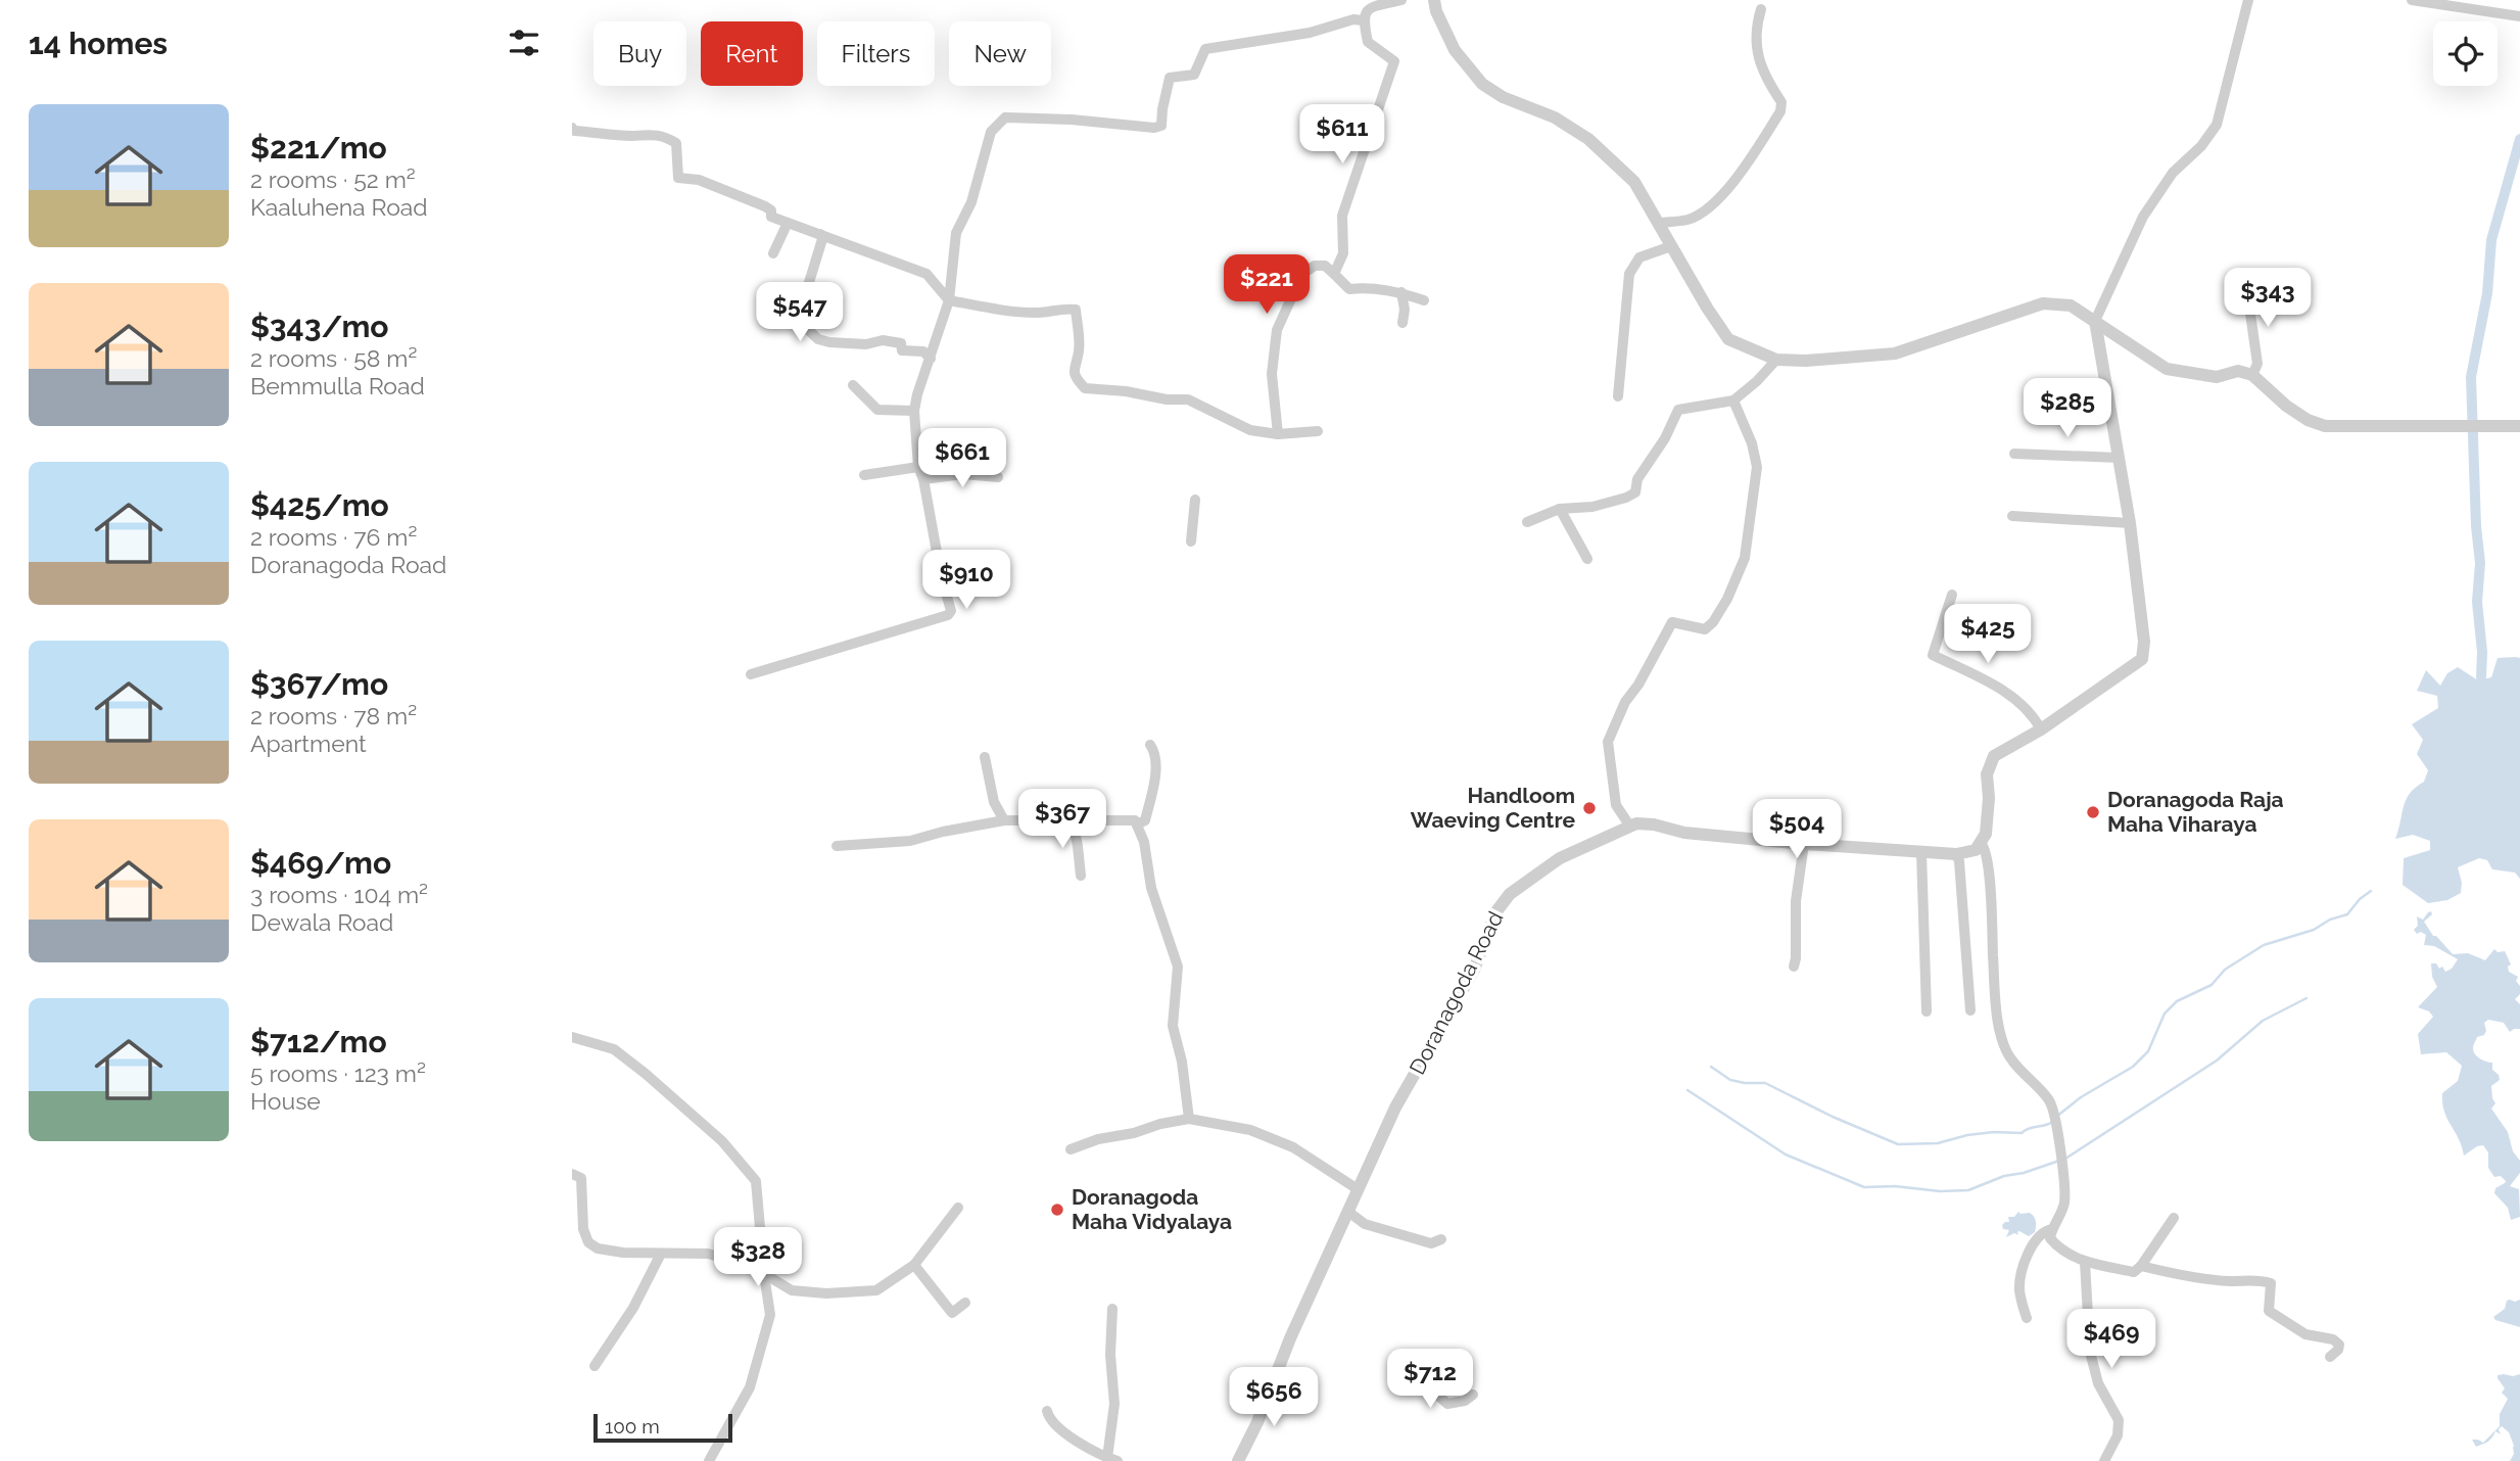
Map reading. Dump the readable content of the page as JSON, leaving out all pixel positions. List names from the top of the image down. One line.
{"streets":{"street":["Doranagoda Road"]},"places":["Handloom Waeving Centre","Doranagoda Raja Maha Viharaya","Doranagoda Maha Vidyalaya"],"scale_bar":"100 m","page":{"heading":"14 homes","chip":["Buy","Rent","Filters","New"],"list":[{"name":"$221/mo","note":"2 rooms · 52 m² · Kaaluhena Road"},{"name":"$343/mo","note":"2 rooms · 58 m² · Bemmulla Road"},{"name":"$425/mo","note":"2 rooms · 76 m² · Doranagoda Road"},{"name":"$367/mo","note":"2 rooms · 78 m² · Apartment"},{"name":"$469/mo","note":"3 rooms · 104 m² · Dewala Road"},{"name":"$712/mo","note":"5 rooms · 123 m² · House"}],"price":["$611","$221","$343","$547","$285","$661","$910","$425","$367","$504","$328","$469","$712","$656"],"scale":"100 m"}}
